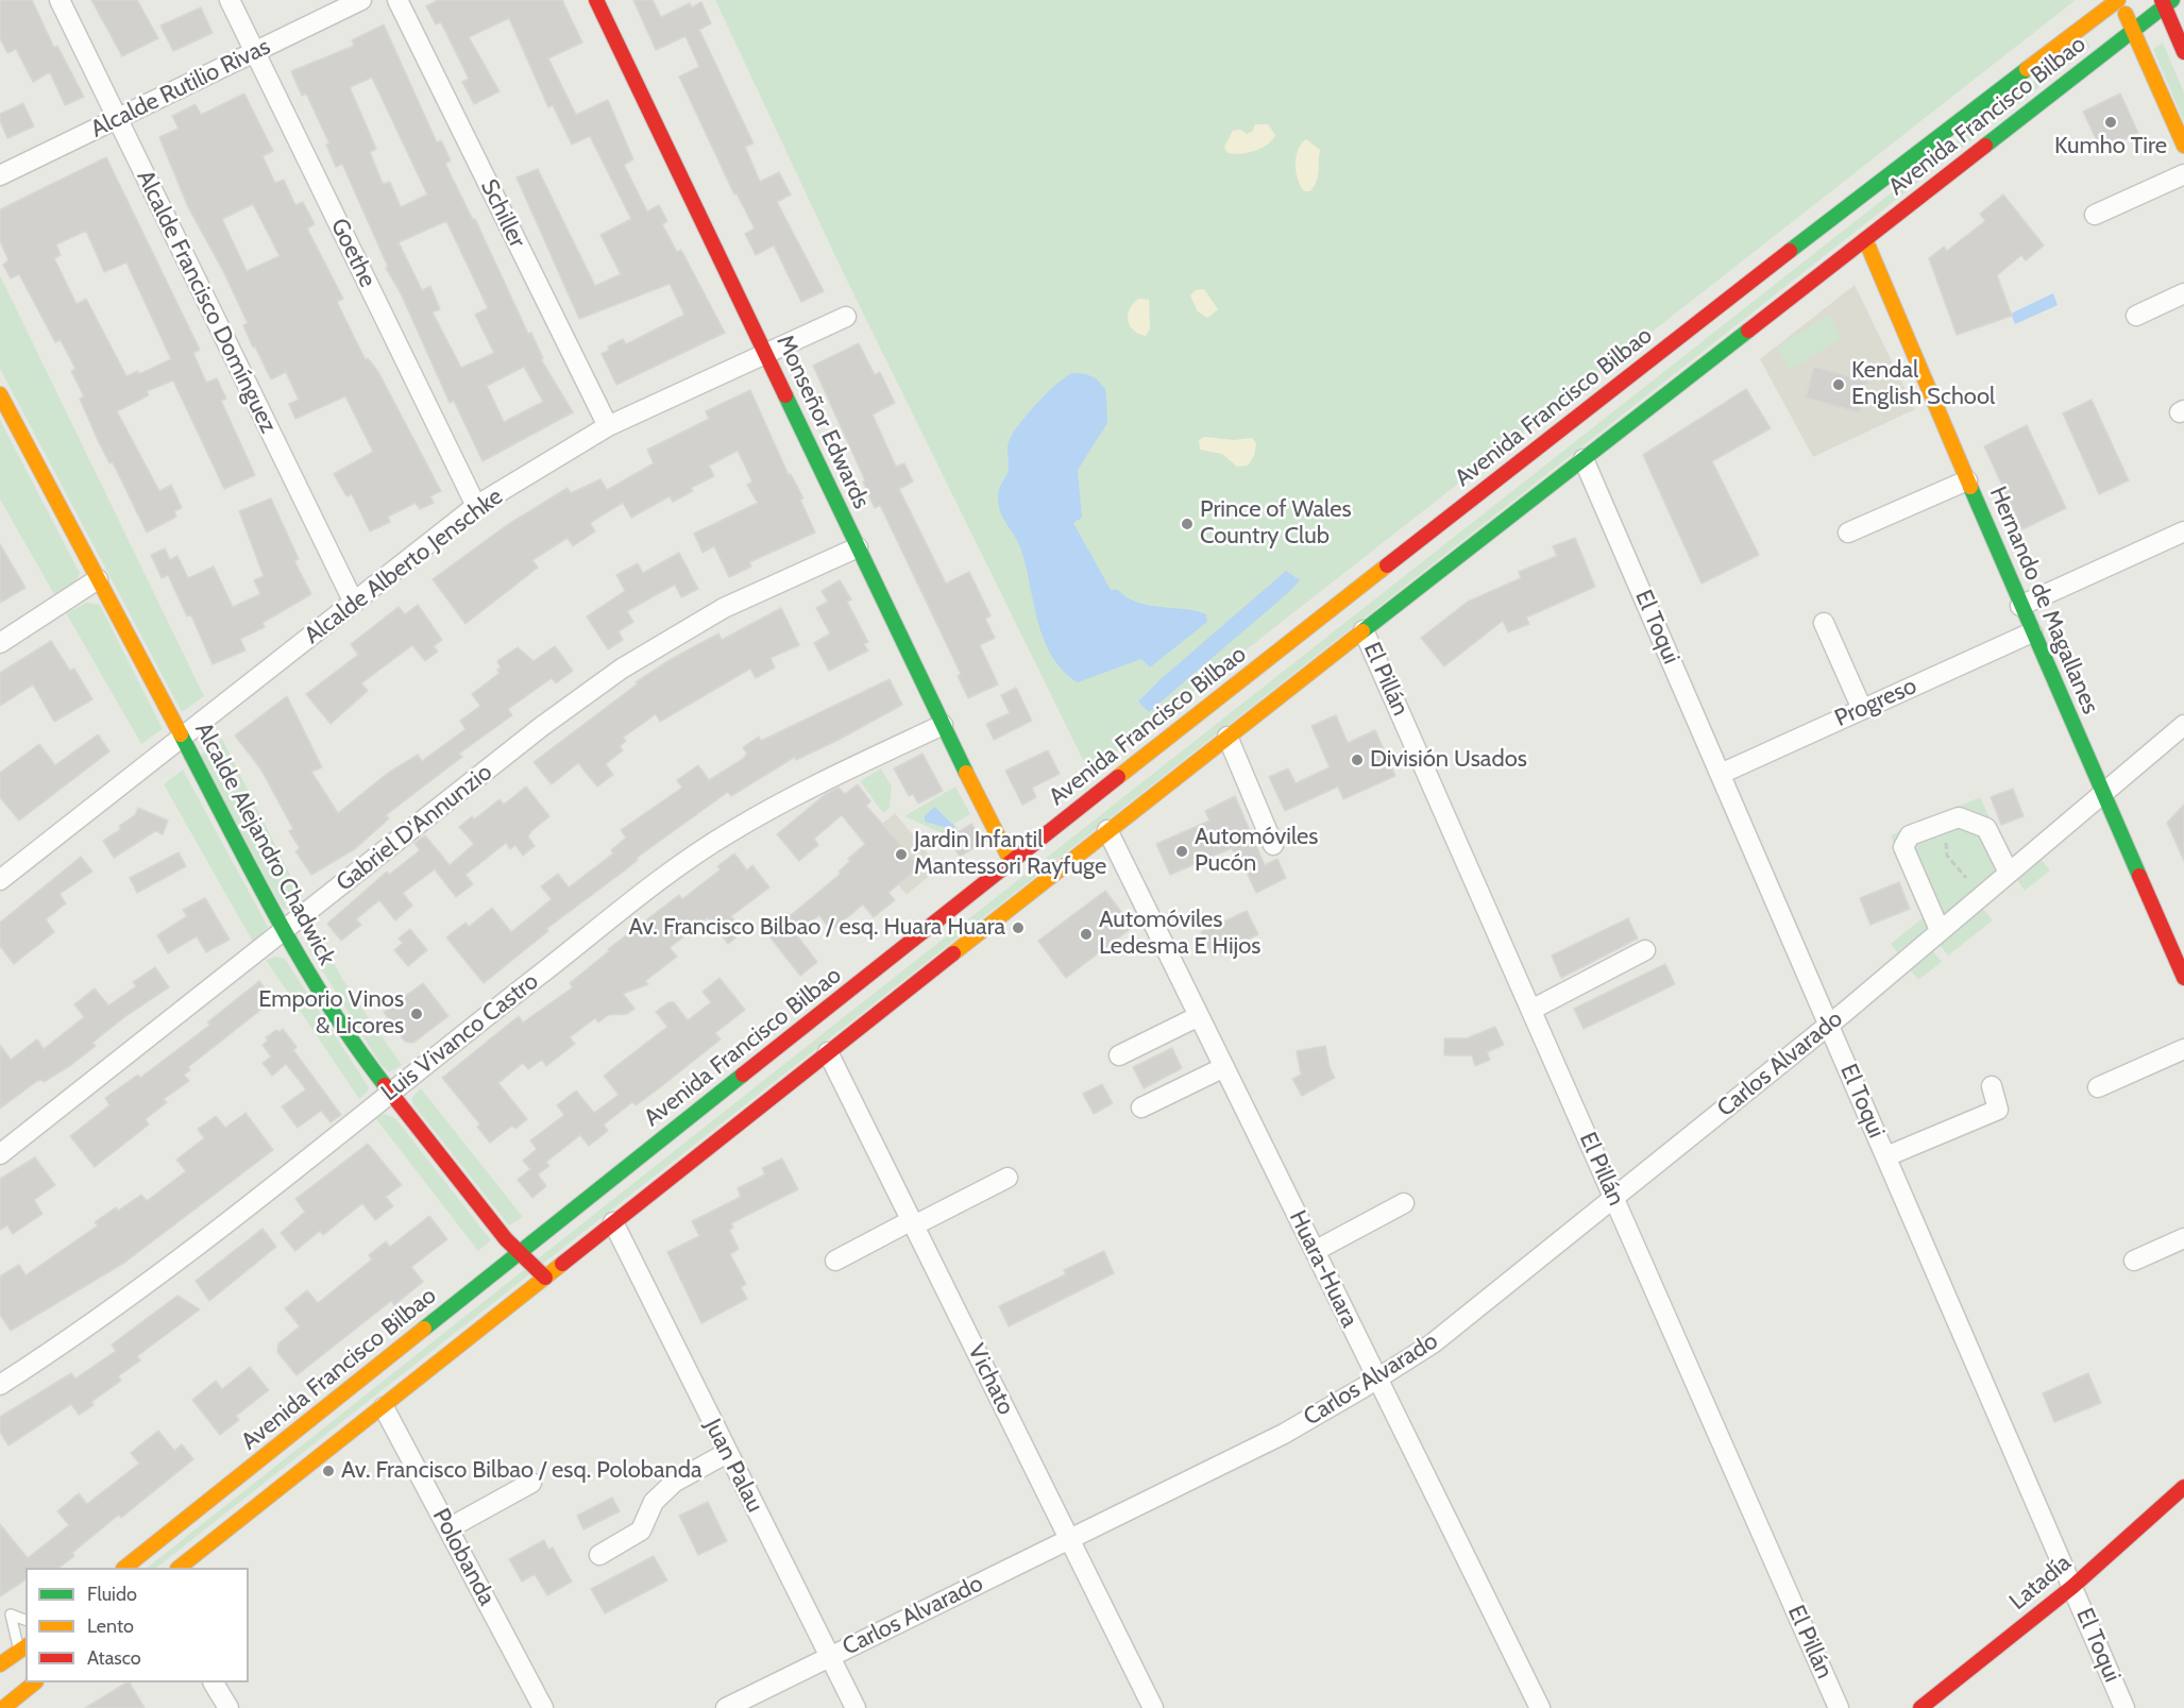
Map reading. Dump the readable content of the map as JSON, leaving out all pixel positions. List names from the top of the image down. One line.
{"streets":{"main road":["Avenida Francisco Bilbao","Monseñor Edwards","Hernando de Magallanes","Alcalde Alejandro Chadwick","Latadía"],"street":["Alcalde Rutilio Rivas","Schiller","Goethe","Alcalde Francisco Domínguez","Alcalde Alberto Jenschke","El Toqui","El Pillán","Progreso","Gabriel D'Annunzio","Luis Vivanco Castro","Carlos Alvarado","Huara-Huara","Vichato","Juan Palau","Polobanda"]},"crossings":[["Alcalde Rutilio Rivas","Goethe"],["Alcalde Rutilio Rivas","Alcalde Francisco Domínguez"],["Avenida Francisco Bilbao","Monseñor Edwards"],["Avenida Francisco Bilbao","Hernando de Magallanes"],["Avenida Francisco Bilbao","El Toqui"],["Avenida Francisco Bilbao","El Pillán"],["Avenida Francisco Bilbao","Alcalde Alejandro Chadwick"],["Avenida Francisco Bilbao","Huara-Huara"],["Avenida Francisco Bilbao","Vichato"],["Avenida Francisco Bilbao","Juan Palau"],["Avenida Francisco Bilbao","Polobanda"],["Schiller","Alcalde Alberto Jenschke"],["Goethe","Alcalde Alberto Jenschke"],["Alcalde Francisco Domínguez","Alcalde Alberto Jenschke"],["Monseñor Edwards","Alcalde Alberto Jenschke"],["Monseñor Edwards","Gabriel D'Annunzio"],["Monseñor Edwards","Luis Vivanco Castro"],["Alcalde Alberto Jenschke","Alcalde Alejandro Chadwick"],["Hernando de Magallanes","Progreso"],["Hernando de Magallanes","Carlos Alvarado"],["El Toqui","Progreso"],["El Toqui","Carlos Alvarado"],["El Toqui","Latadía"],["El Pillán","Carlos Alvarado"],["Gabriel D'Annunzio","Alcalde Alejandro Chadwick"],["Alcalde Alejandro Chadwick","Luis Vivanco Castro"],["Carlos Alvarado","Huara-Huara"],["Carlos Alvarado","Vichato"],["Carlos Alvarado","Juan Palau"]],"places":["Kumho Tire","Kendal English School","Prince of Wales Country Club","División Usados","Automóviles Pucón","Jardin Infantil Mantessori Rayfuge","Av. Francisco Bilbao / esq. Huara Huara","Automóviles Ledesma E Hijos","Emporio Vinos & Licores","Av. Francisco Bilbao / esq. Polobanda"],"legend":["Fluido","Lento","Atasco"]}
